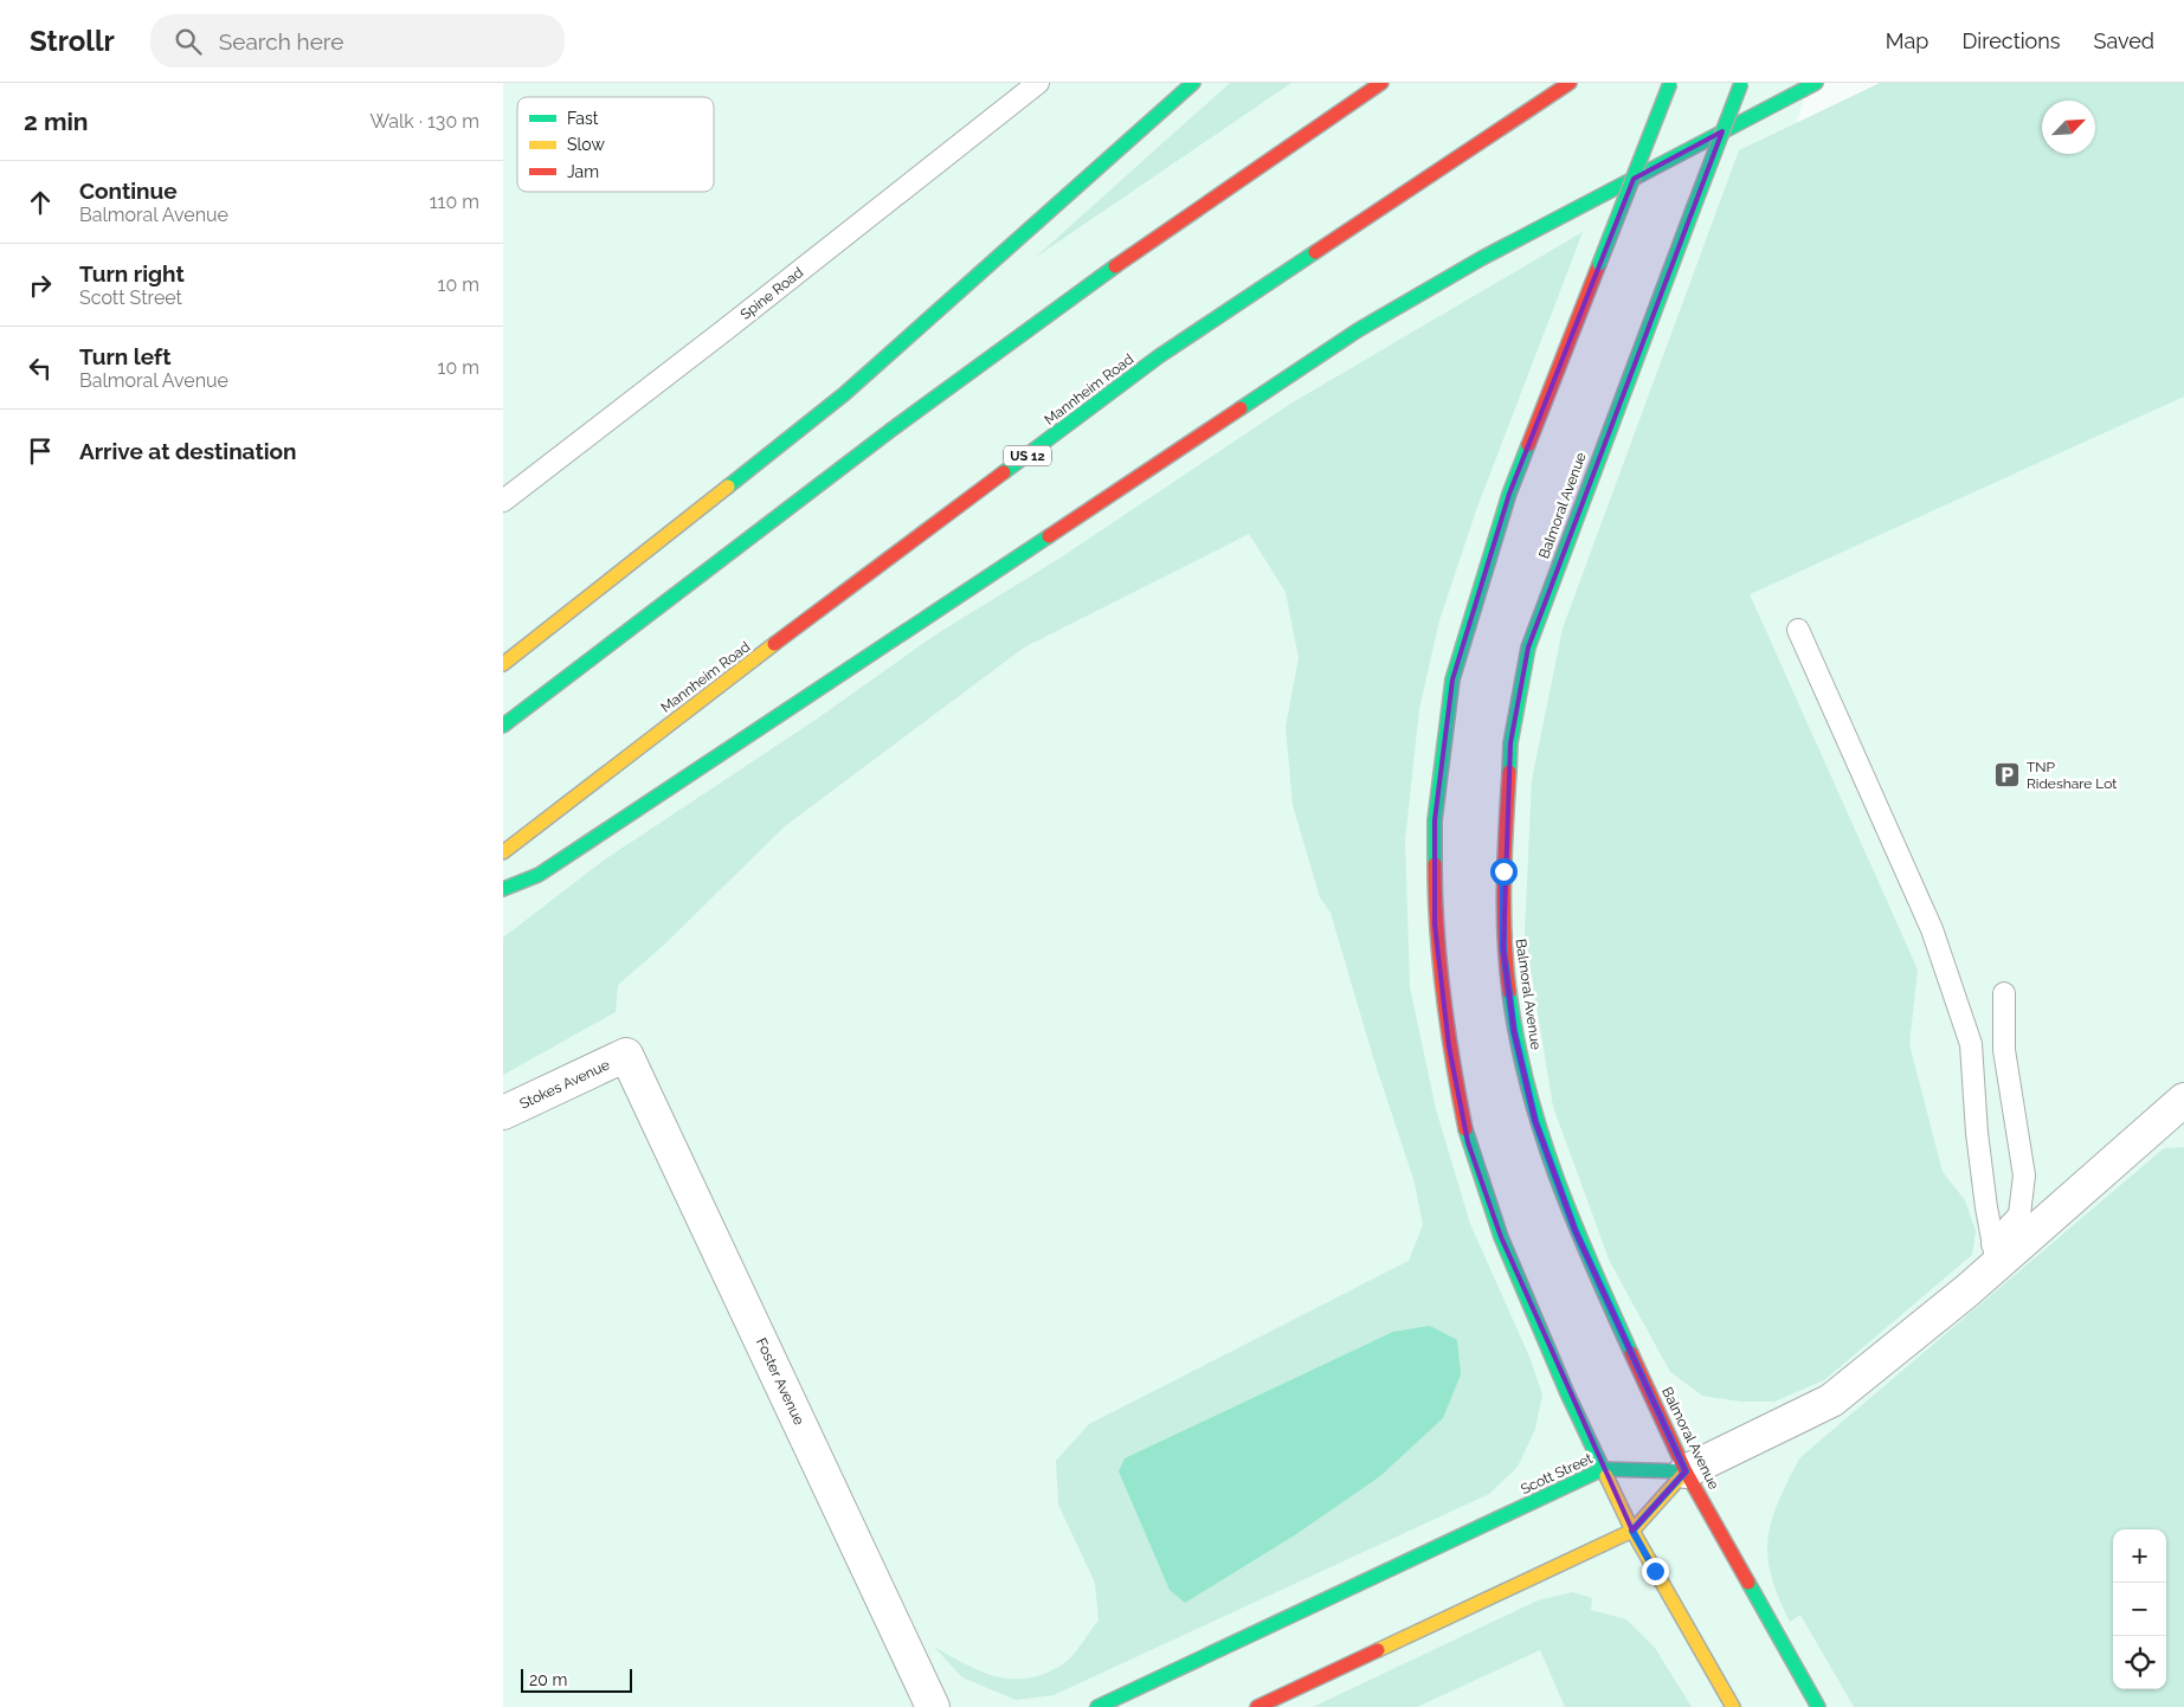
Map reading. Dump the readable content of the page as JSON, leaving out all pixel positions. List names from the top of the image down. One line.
{"streets":{"main road":["Mannheim Road","US 12","Balmoral Avenue","Scott Street"],"street":["Stokes Avenue","Foster Avenue"],"lane":["Spine Road"]},"crossings":[["Balmoral Avenue","Scott Street"],["Stokes Avenue","Foster Avenue"]],"places":{"parking":["TNP Rideshare Lot"]},"legend":["Fast","Slow","Jam"],"scale_bar":"20 m","north":"top right","page":{"header":"Strollr","search":"Search here","nav":["Map","Directions","Saved"],"heading":["2 min","Walk · 130 m"],"list":[["Continue","Balmoral Avenue","110 m"],["Turn right","Scott Street","10 m"],["Turn left","Balmoral Avenue","10 m"],"Arrive at destination"],"map_buttons":["+","−"],"scale":"20 m"}}
